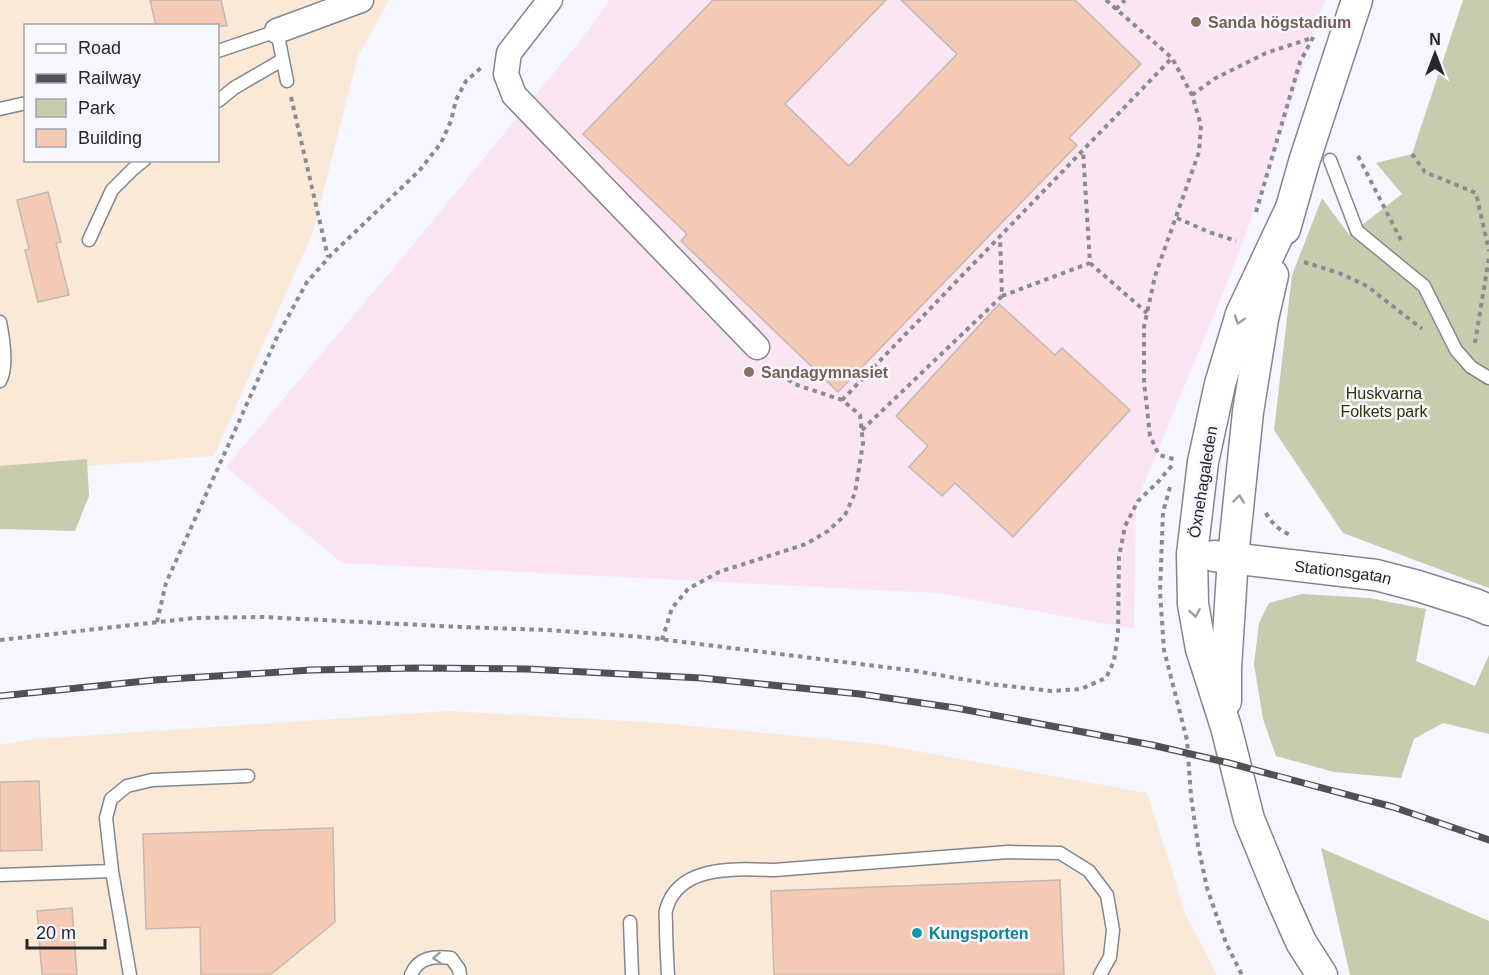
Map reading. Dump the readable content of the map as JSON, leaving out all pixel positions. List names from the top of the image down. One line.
{"streets":{"street":["Öxnehagaleden","Stationsgatan"]},"crossings":[["Öxnehagaleden","Stationsgatan"]],"parks":["Huskvarna Folkets park"],"places":["Sanda högstadium","Sandagymnasiet","Kungsporten"],"legend":["Road","Railway","Park","Building"],"scale_bar":"20 m","north":"top"}
